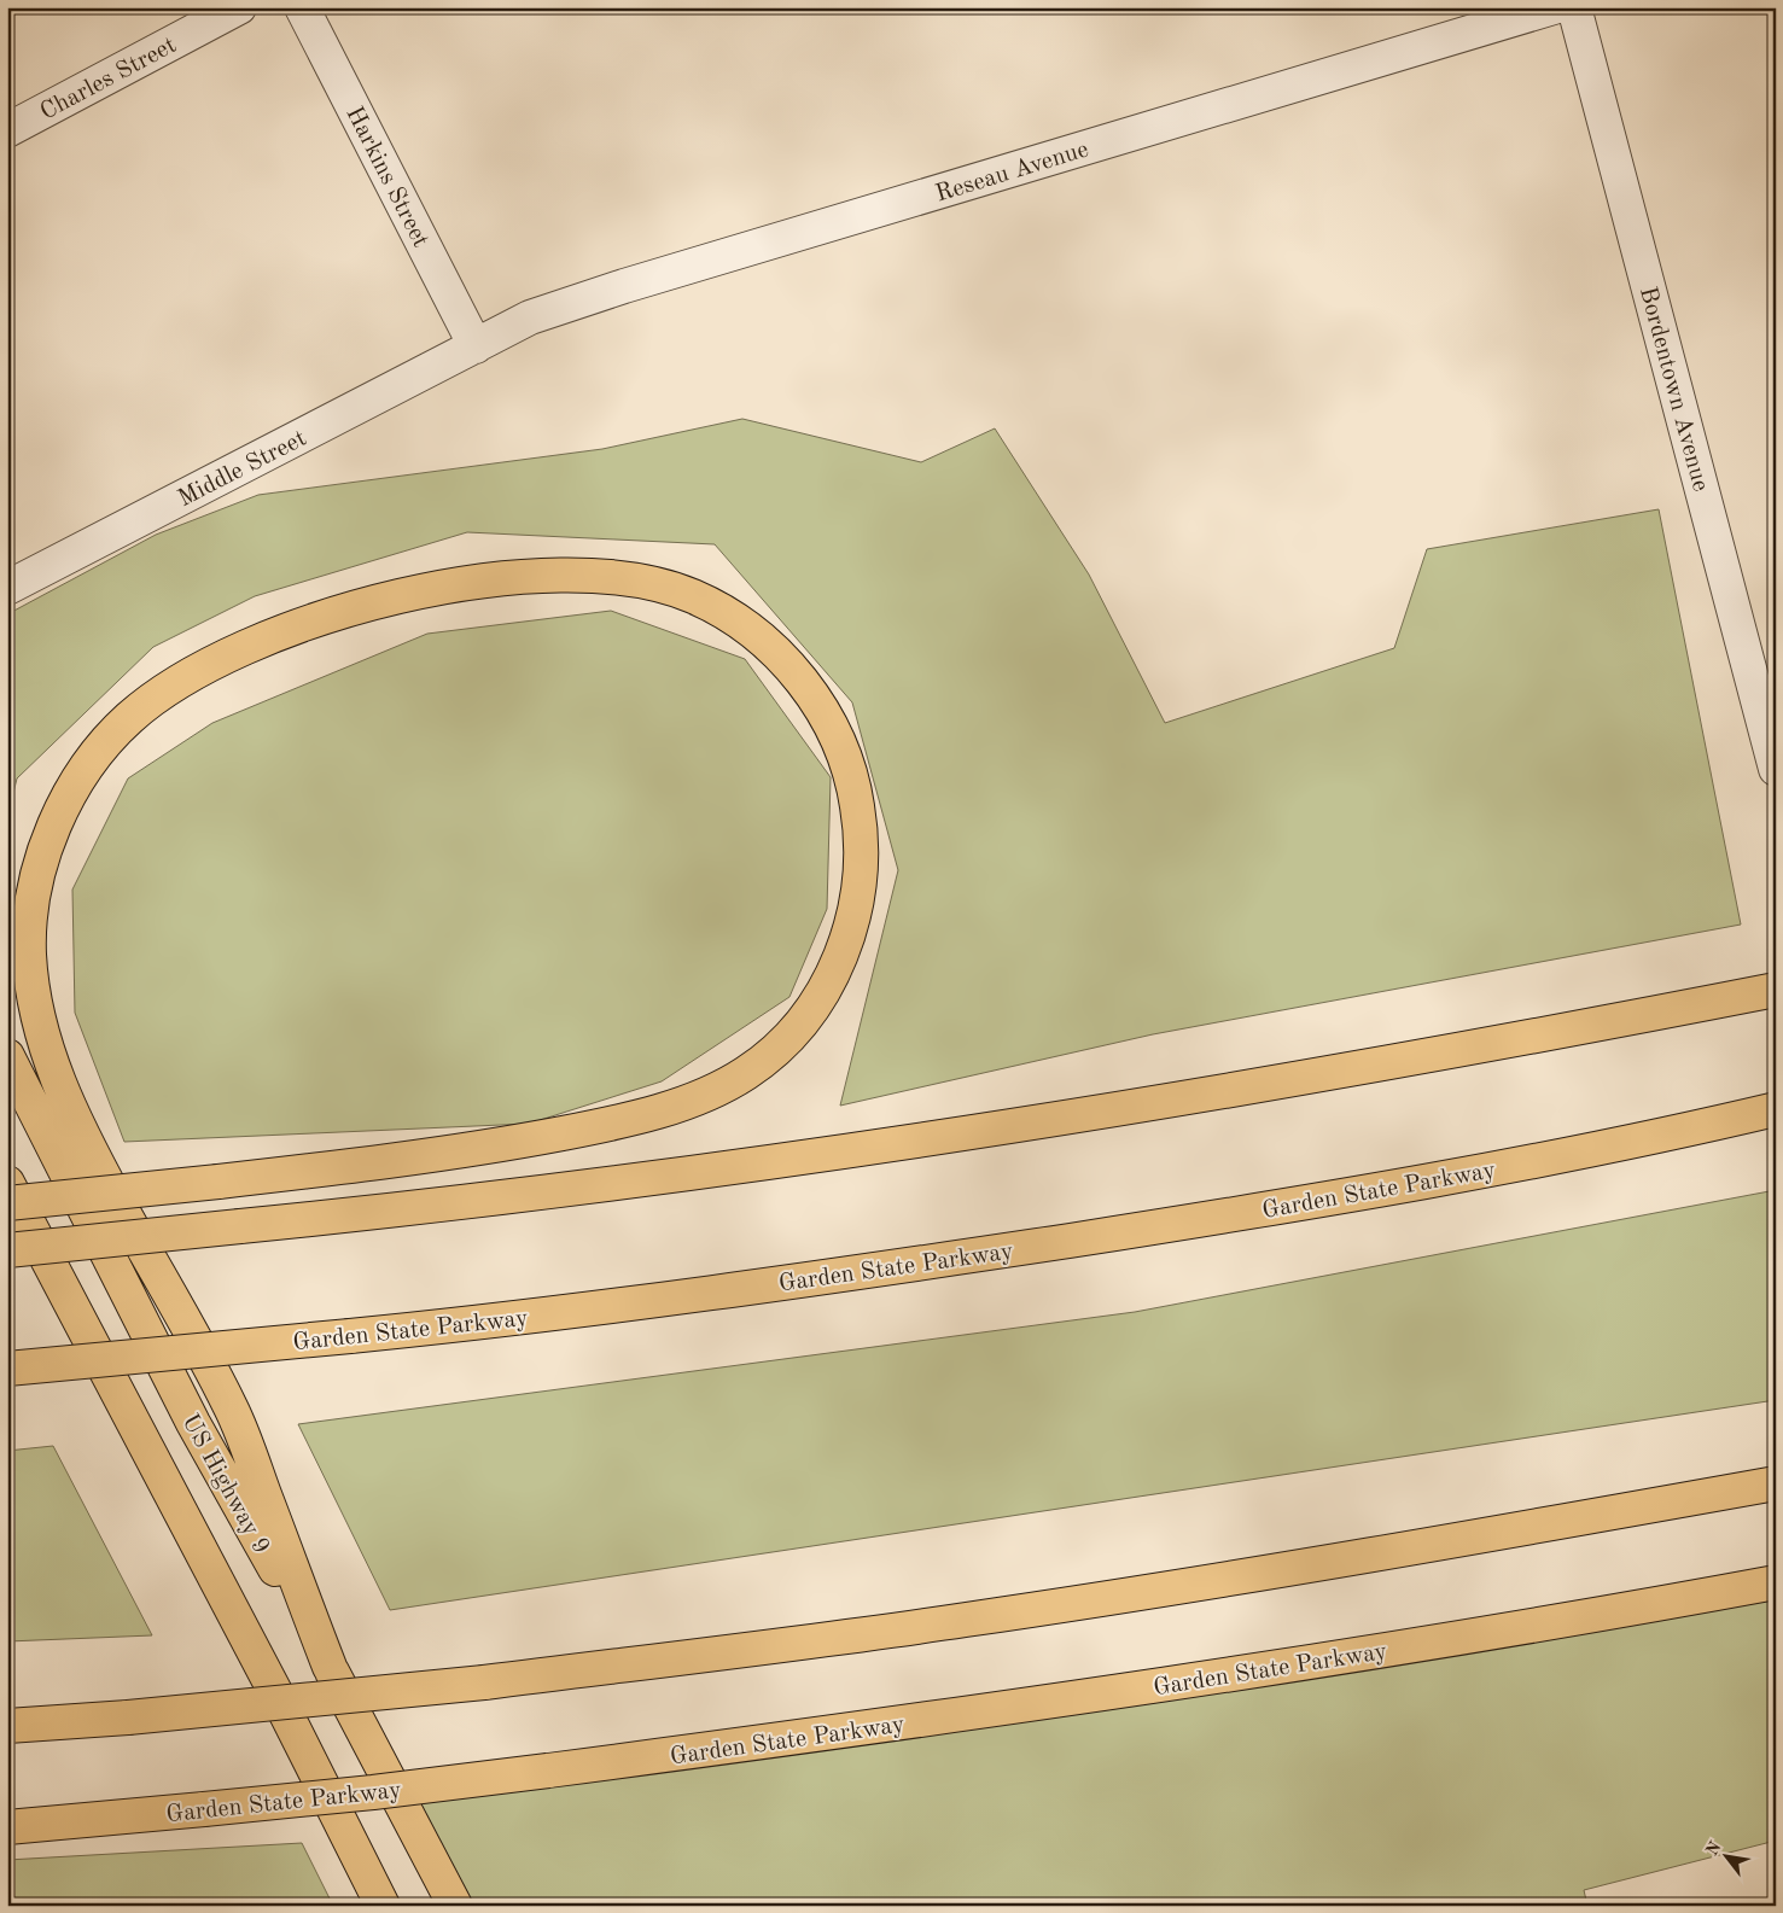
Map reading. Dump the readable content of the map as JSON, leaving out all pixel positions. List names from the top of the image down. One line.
{"streets":{"highway":["Garden State Parkway","US Highway 9"],"street":["Charles Street","Reseau Avenue","Harkins Street","Bordentown Avenue","Middle Street"]},"crossings":[["Reseau Avenue","Harkins Street"],["Reseau Avenue","Middle Street"],["Harkins Street","Middle Street"]],"north":"top left"}
